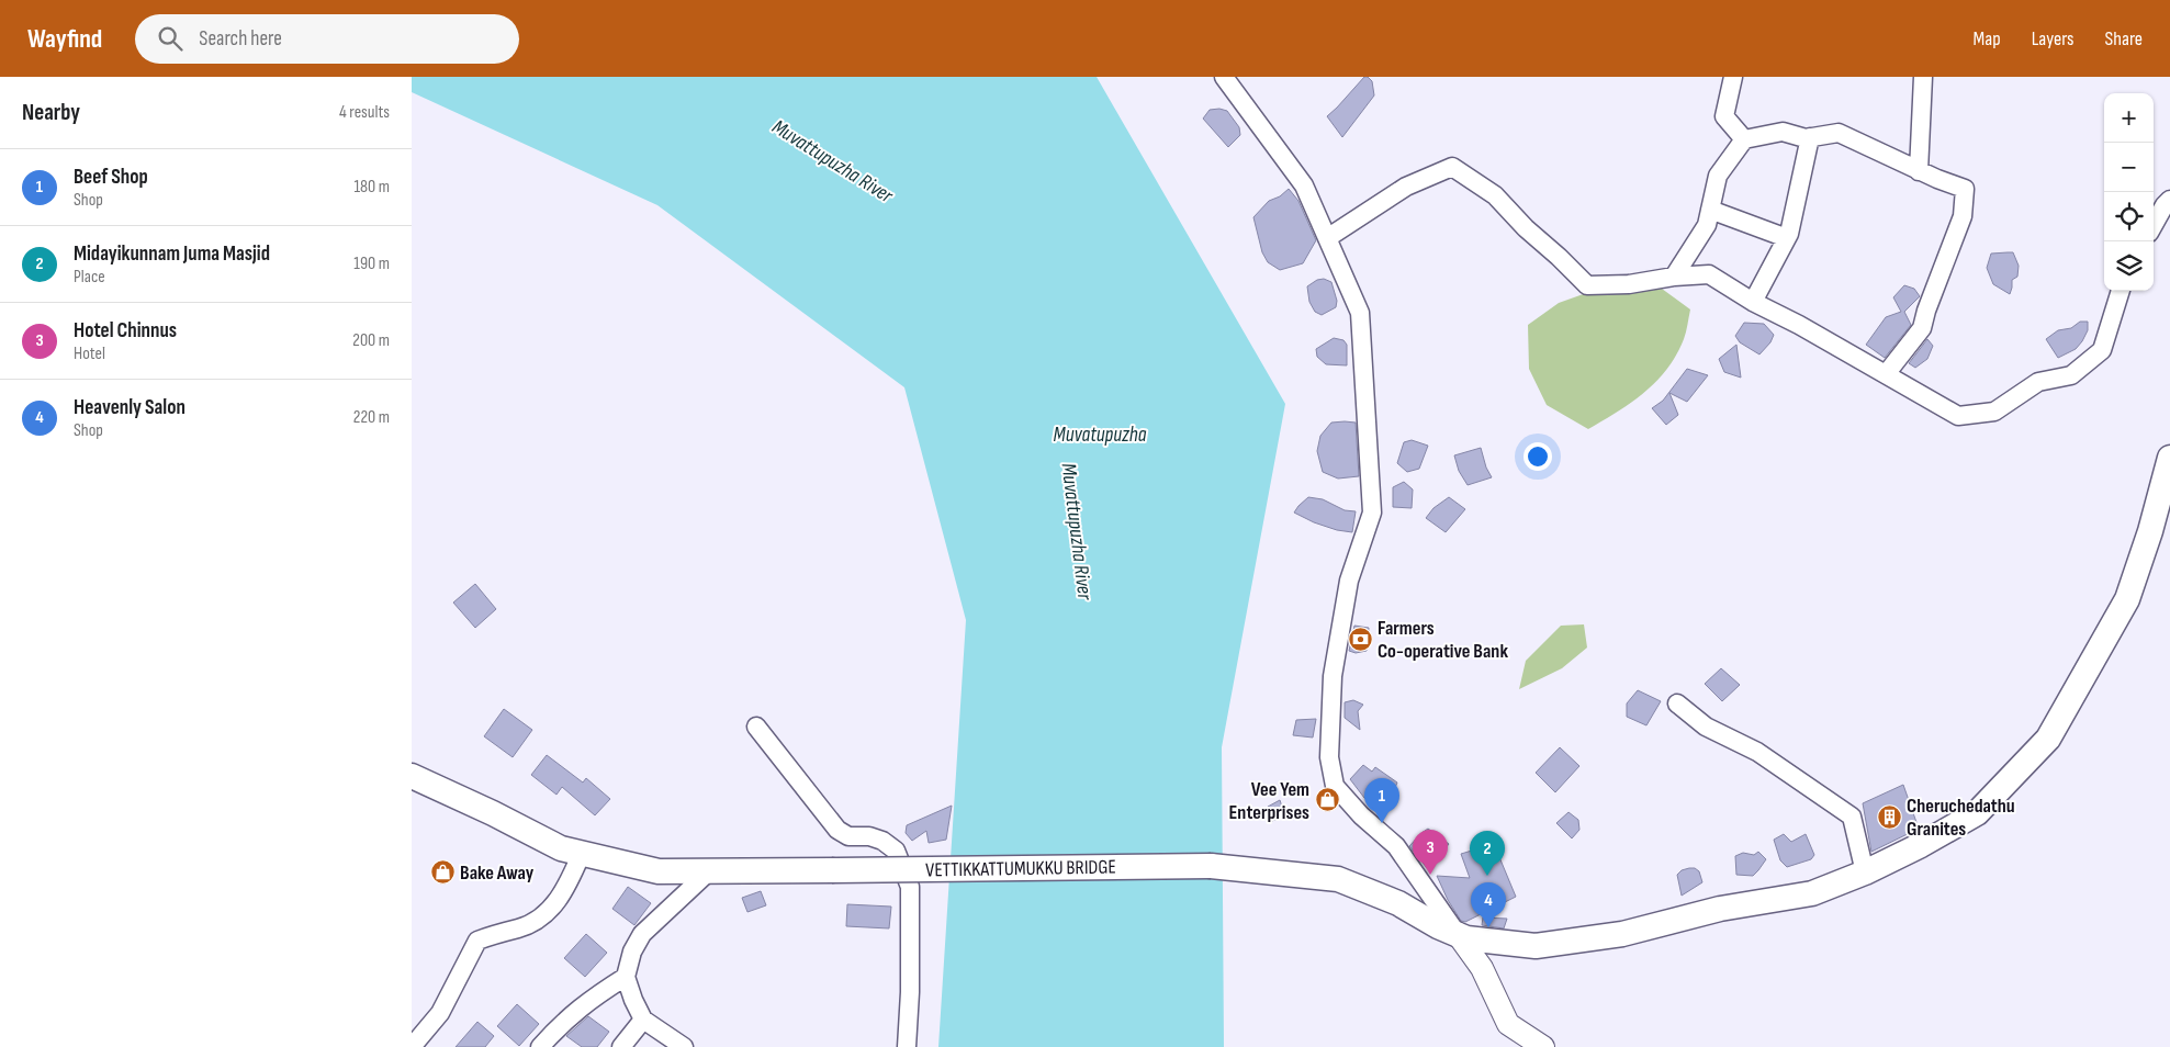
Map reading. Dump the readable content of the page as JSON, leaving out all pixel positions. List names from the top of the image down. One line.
{"streets":{"main road":["VETTIKKATTUMUKKU BRIDGE"]},"water":["Muvattupuzha River","Muvatupuzha"],"places":{"bank":["Farmers Co-operative Bank"],"shop":["Vee Yem Enterprises","Bake Away"],"building":["Cheruchedathu Granites"]},"page":{"header":"Wayfind","search":"Search here","nav":["Map","Layers","Share"],"heading":["Nearby","4 results"],"map_buttons":["+","−"],"list":[{"mark":"1","name":"Beef Shop","note":"Shop","value":"180 m"},{"mark":"2","name":"Midayikunnam Juma Masjid","note":"Place","value":"190 m"},{"mark":"3","name":"Hotel Chinnus","note":"Hotel","value":"200 m"},{"mark":"4","name":"Heavenly Salon","note":"Shop","value":"220 m"}],"pins":["1","3","2","4"]}}
